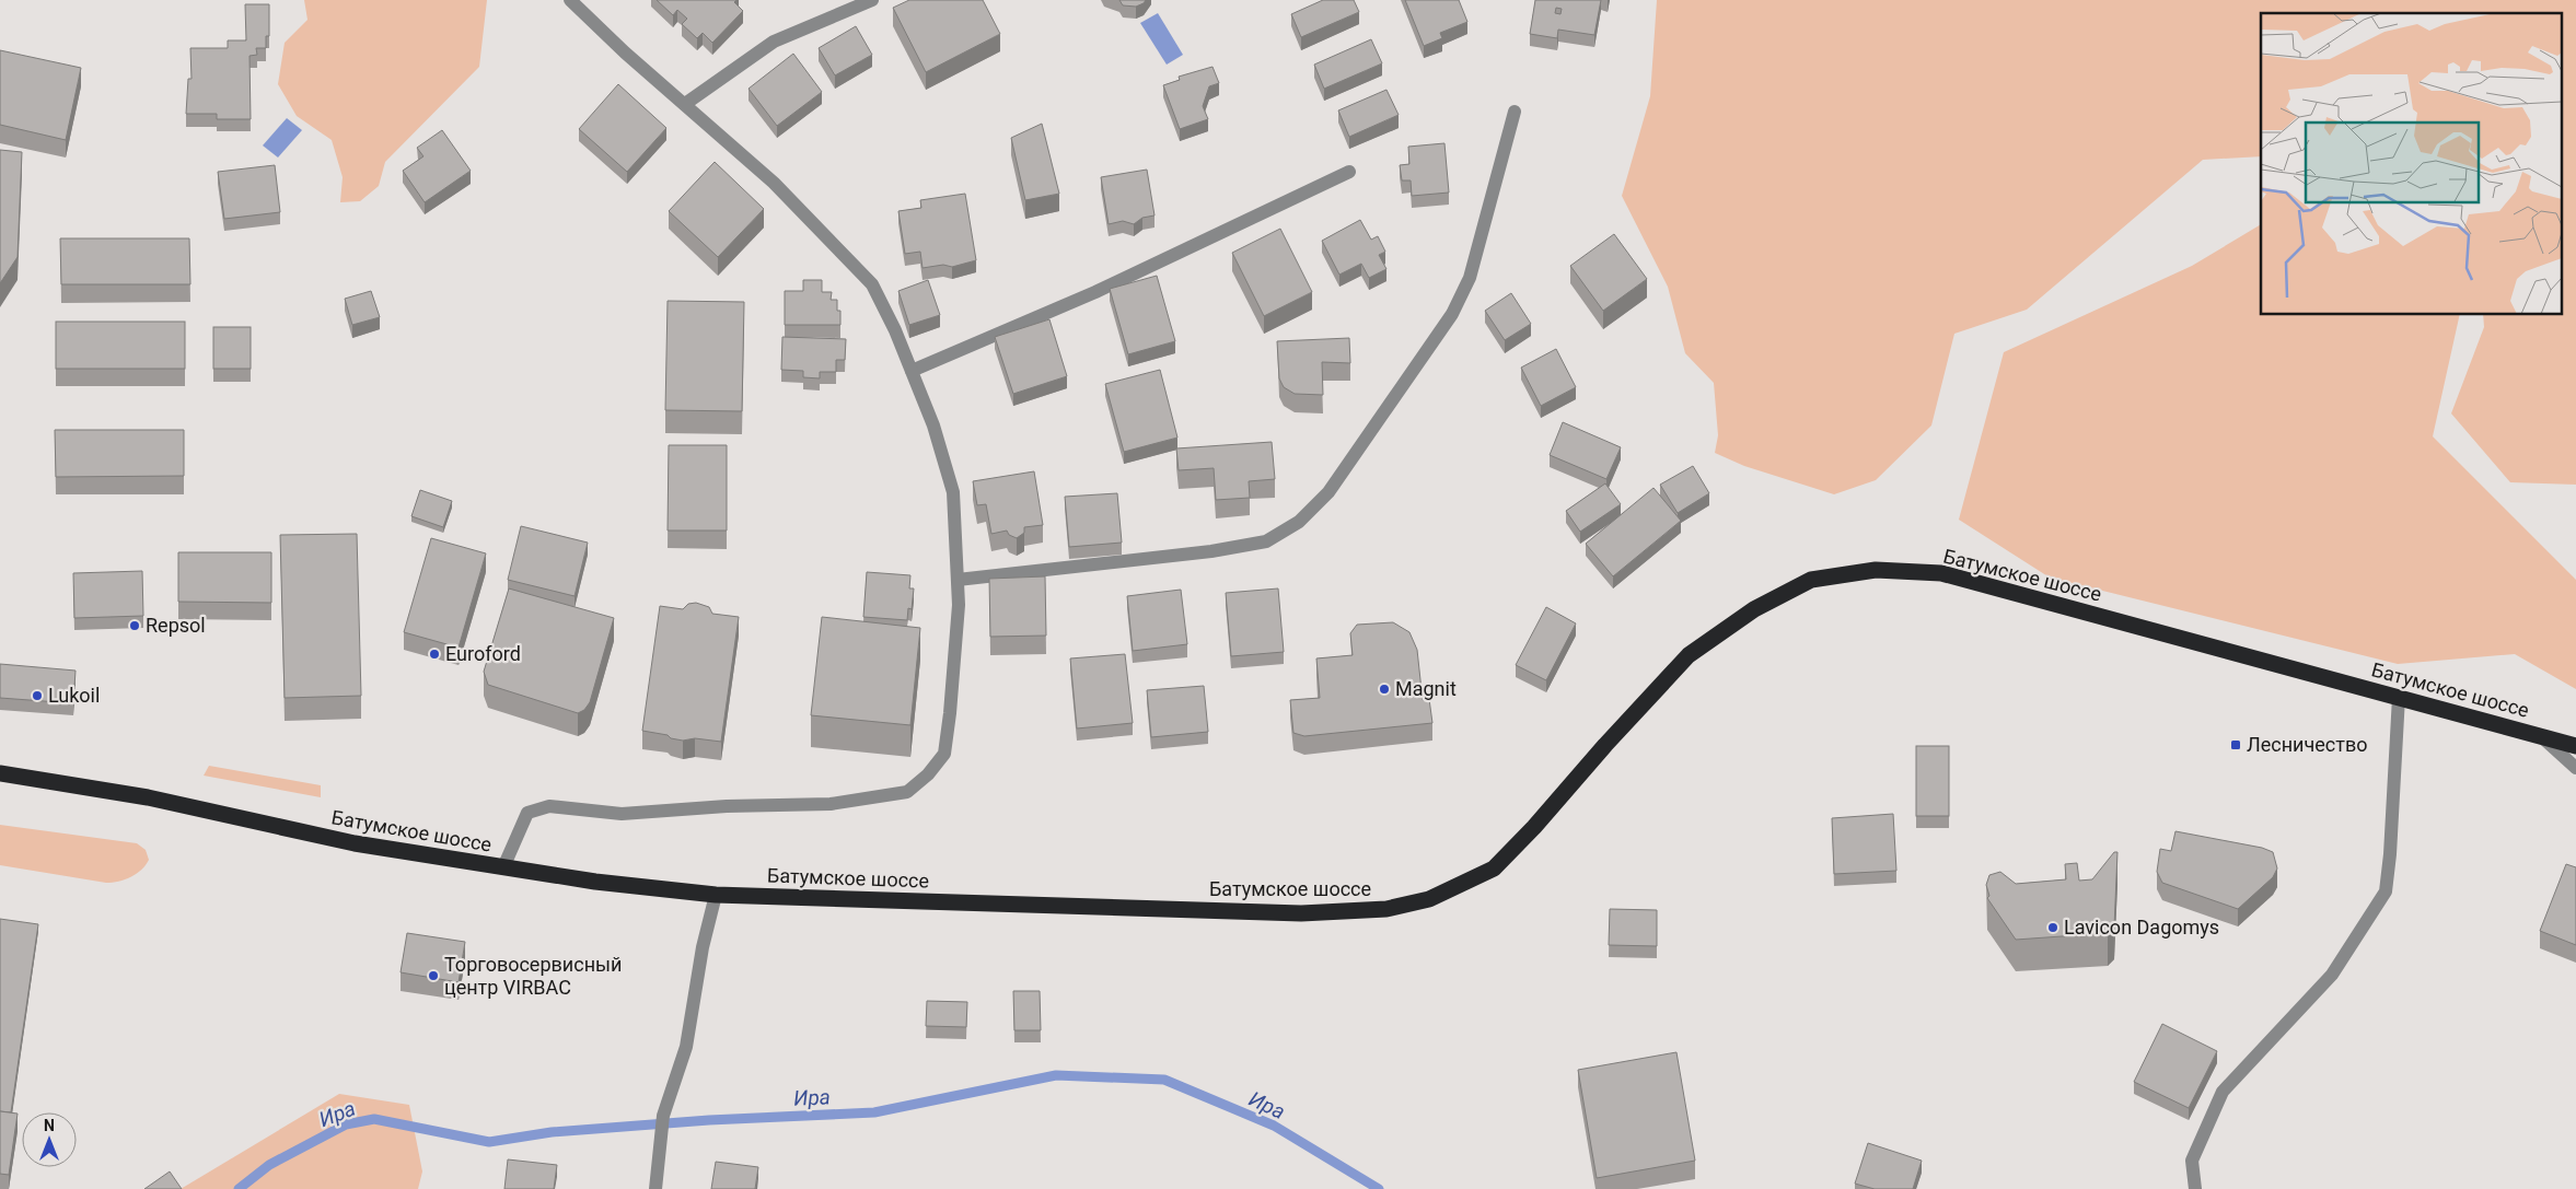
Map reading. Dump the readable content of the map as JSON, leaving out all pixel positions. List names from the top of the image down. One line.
{"streets":{"highway":["Батумское шоссе"]},"water":["Ира"],"places":{"other":["Repsol","Euroford","Magnit","Lukoil","Lavicon Dagomys","Торговосервисный центр VIRBAC"],"transit":["Лесничество"]},"north":"top"}
